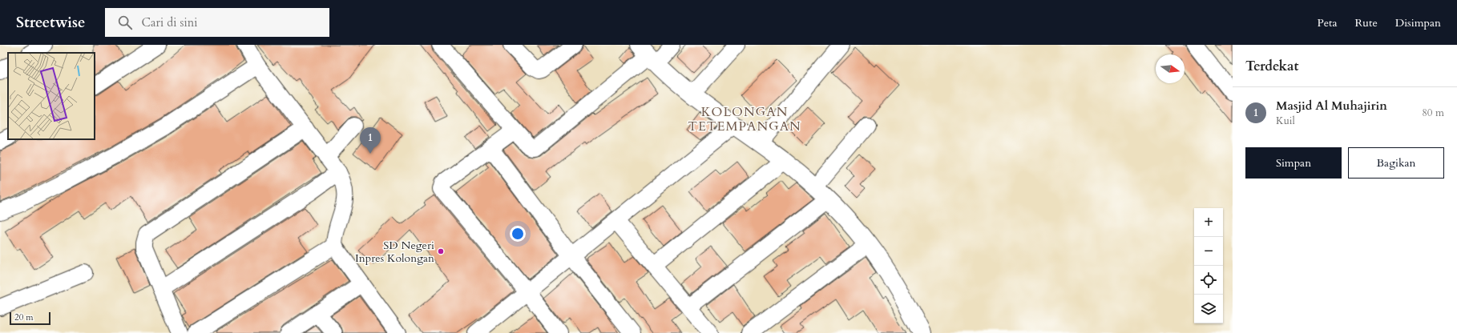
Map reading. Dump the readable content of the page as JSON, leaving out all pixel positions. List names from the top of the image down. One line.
{"districts":["KOLONGAN TETEMPANGAN"],"places":["SD Negeri Inpres Kolongan"],"scale_bar":"20 m","north":"right","page":{"header":"Streetwise","search":"Cari di sini","nav":["Peta","Rute","Disimpan"],"heading":"Terdekat","list":[{"mark":"1","name":"Masjid Al Muhajirin","note":"Kuil","value":"80 m"}],"pins":"1","buttons":["Simpan","Bagikan"],"map_buttons":["+","−"],"scale":"20 m"}}
